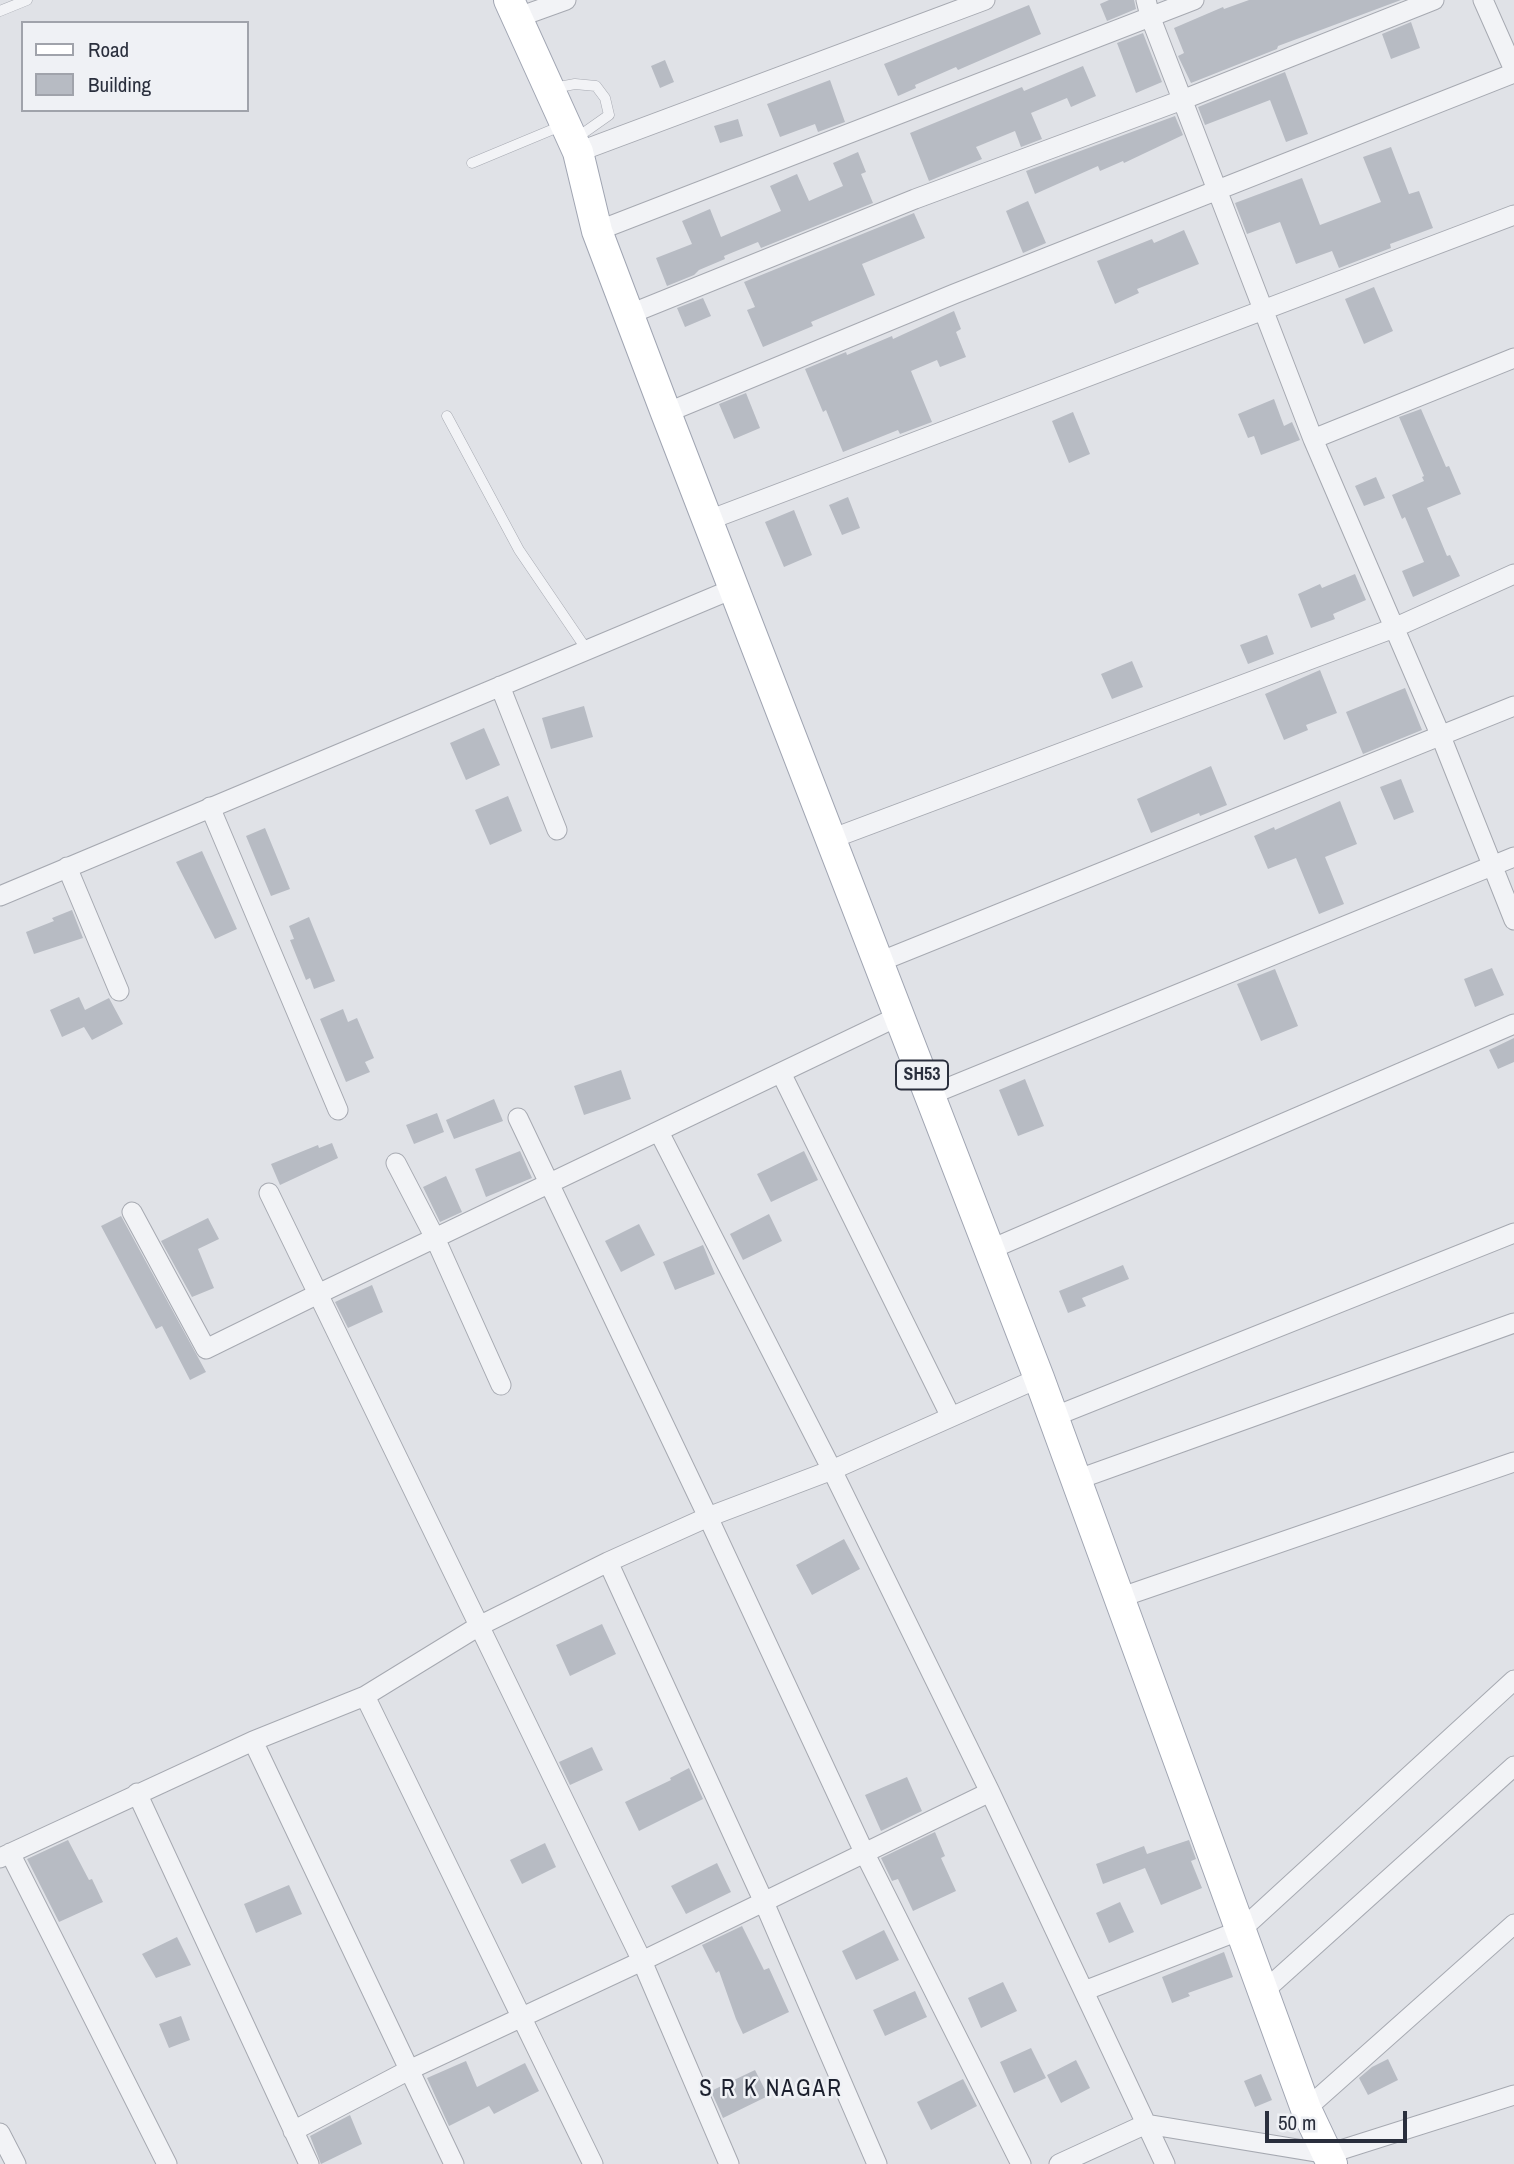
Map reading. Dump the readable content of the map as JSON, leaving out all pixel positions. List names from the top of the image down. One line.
{"streets":{"main road":["SH53"]},"districts":["S R K NAGAR"],"legend":["Road","Building"],"scale_bar":"50 m"}
